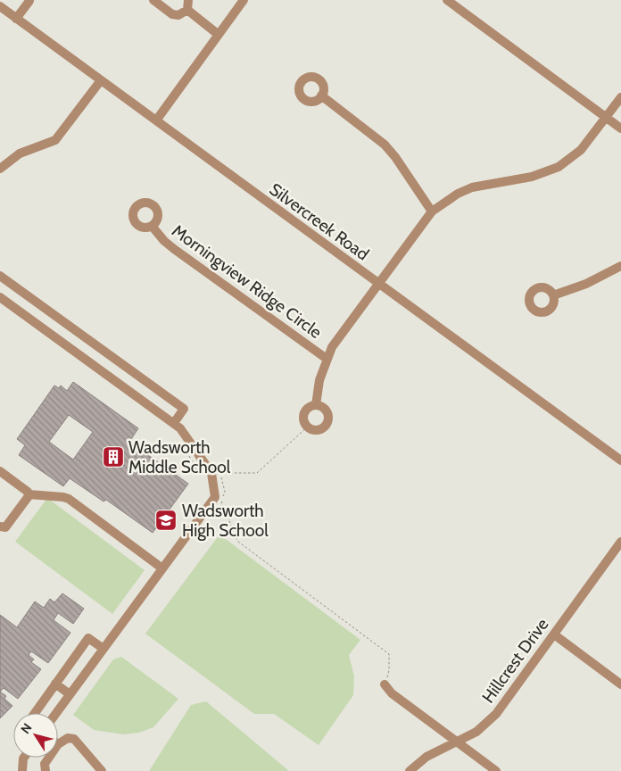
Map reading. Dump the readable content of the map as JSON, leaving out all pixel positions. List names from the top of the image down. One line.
{"streets":{"street":["Silvercreek Road","Morningview Ridge Circle","Hillcrest Drive"]},"places":{"building":["Wadsworth Middle School"],"school or university":["Wadsworth High School"]},"north":"top left"}
